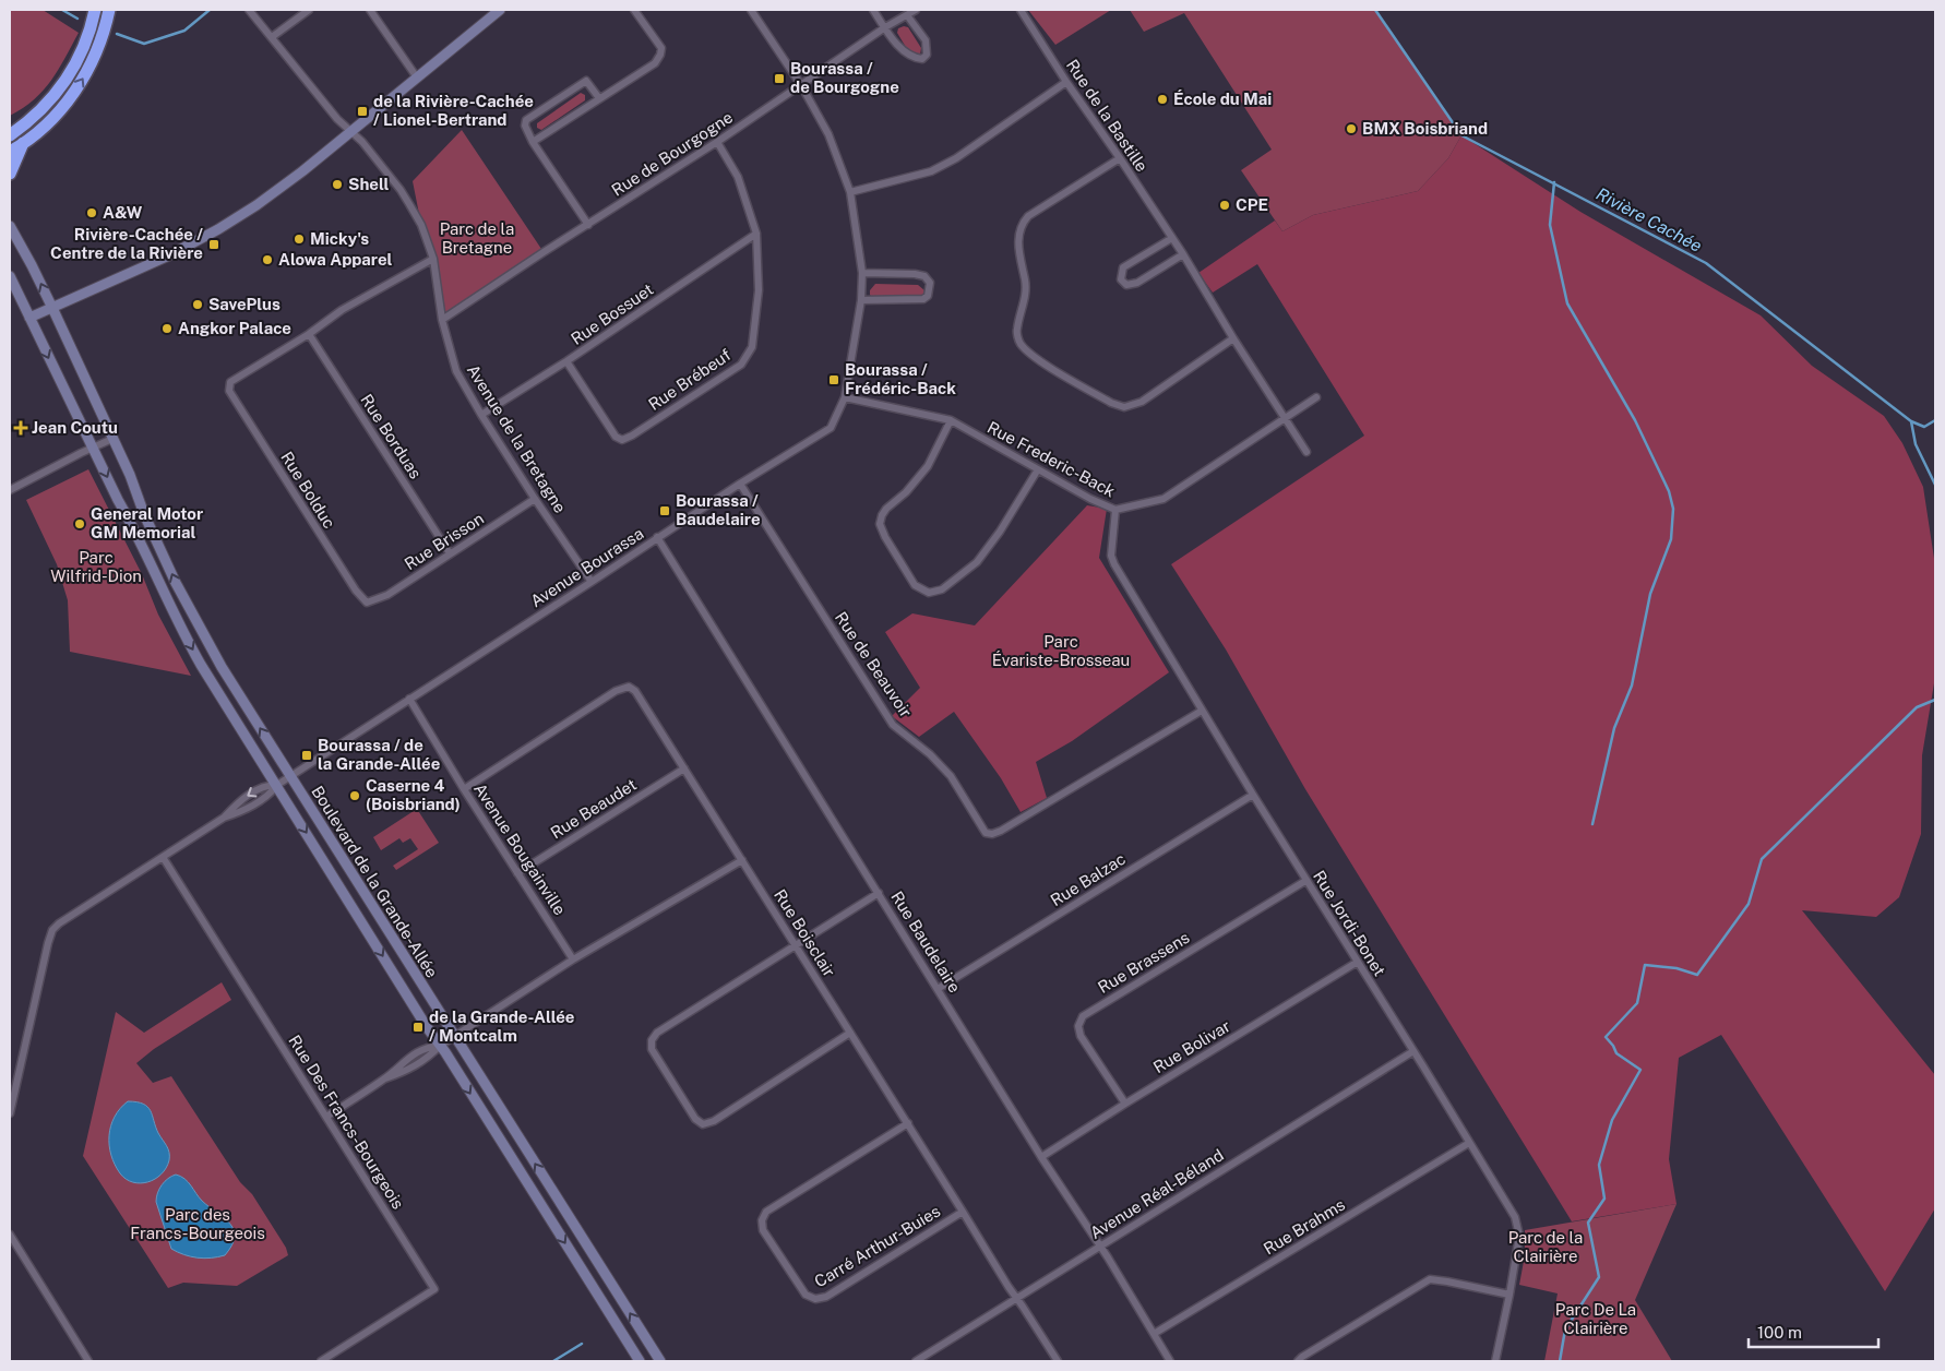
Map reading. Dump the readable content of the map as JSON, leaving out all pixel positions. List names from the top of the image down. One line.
{"streets":{"street":["Rue de la Bastille","Rue de Bourgogne","Rue Bossuet","Rue Brébeuf","Rue Borduas","Avenue de la Bretagne","Rue Frederic-Back","Rue Bolduc","Rue Brisson","Avenue Bourassa","Rue de Beauvoir","Rue Beaudet","Avenue Bougainville","Rue Balzac","Boulevard de la Grande-Allée","Rue Jordi-Bonet","Rue Boisclair","Rue Baudelaire","Rue Brassens","Rue Bolivar","Rue Des Francs-Bourgeois","Avenue Réal-Béland","Rue Brahms","Carré Arthur-Buies"]},"crossings":[["Rue de la Bastille","Rue Frederic-Back"],["Rue de Bourgogne","Rue Brébeuf"],["Rue de Bourgogne","Avenue de la Bretagne"],["Rue de Bourgogne","Avenue Bourassa"],["Rue Bossuet","Rue Brébeuf"],["Rue Bossuet","Avenue de la Bretagne"],["Rue Borduas","Rue Bolduc"],["Rue Borduas","Rue Brisson"],["Avenue de la Bretagne","Rue Brisson"],["Avenue de la Bretagne","Avenue Bourassa"],["Rue Frederic-Back","Avenue Bourassa"],["Rue Frederic-Back","Rue Jordi-Bonet"],["Rue Bolduc","Rue Brisson"],["Avenue Bourassa","Rue de Beauvoir"],["Avenue Bourassa","Avenue Bougainville"],["Avenue Bourassa","Boulevard de la Grande-Allée"],["Avenue Bourassa","Rue Baudelaire"],["Rue de Beauvoir","Rue Jordi-Bonet"],["Rue Beaudet","Avenue Bougainville"],["Rue Beaudet","Rue Boisclair"],["Avenue Bougainville","Rue Boisclair"],["Rue Balzac","Rue Jordi-Bonet"],["Rue Balzac","Rue Baudelaire"],["Rue Jordi-Bonet","Rue Brassens"],["Rue Jordi-Bonet","Rue Bolivar"],["Rue Jordi-Bonet","Avenue Réal-Béland"],["Rue Jordi-Bonet","Rue Brahms"],["Rue Boisclair","Avenue Réal-Béland"],["Rue Boisclair","Carré Arthur-Buies"],["Rue Baudelaire","Rue Bolivar"],["Rue Baudelaire","Avenue Réal-Béland"],["Rue Baudelaire","Rue Brahms"],["Rue Brassens","Rue Bolivar"]],"water":["Rivière Cachée"],"parks":["Parc de la Bretagne","Parc Wilfrid-Dion","Parc Évariste-Brosseau","Parc des Francs-Bourgeois","Parc de la Clairière","Parc De La Clairière"],"places":{"transit":["Bourassa / de Bourgogne","de la Rivière-Cachée / Lionel-Bertrand","Rivière-Cachée / Centre de la Rivière","Bourassa / Frédéric-Back","Bourassa / Baudelaire","Bourassa / de la Grande-Allée","de la Grande-Allée / Montcalm"],"other":["École du Mai","BMX Boisbriand","Shell","CPE","A&W","Micky's","Alowa Apparel","SavePlus","Angkor Palace","General Motor GM Memorial","Caserne 4 (Boisbriand)"],"health":["Jean Coutu"]},"scale_bar":"100 m"}
